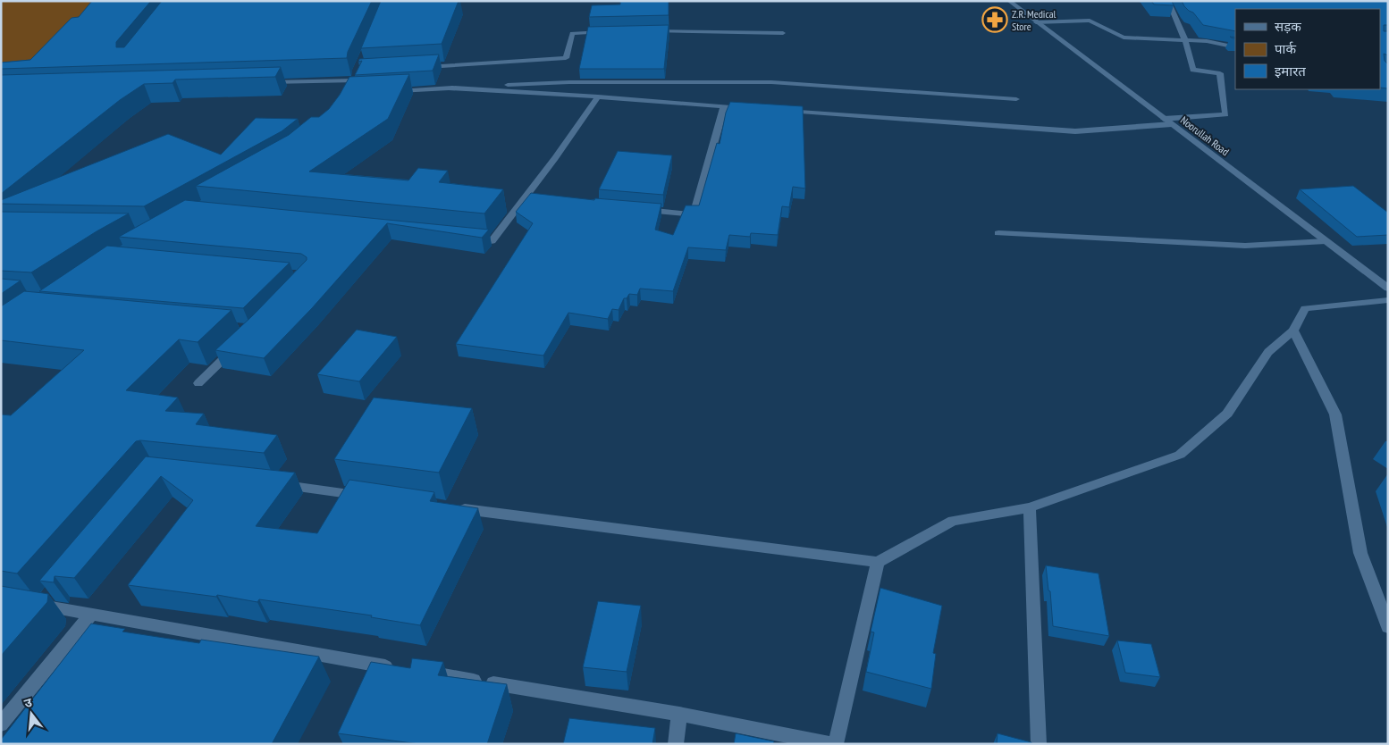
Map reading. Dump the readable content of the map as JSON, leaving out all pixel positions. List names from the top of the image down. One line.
{"streets":{"street":["Noorullah Road"]},"places":{"pharmacy":["Z.R. Medical Store"]},"legend":["सड़क","पार्क","इमारत"],"north":"top"}
